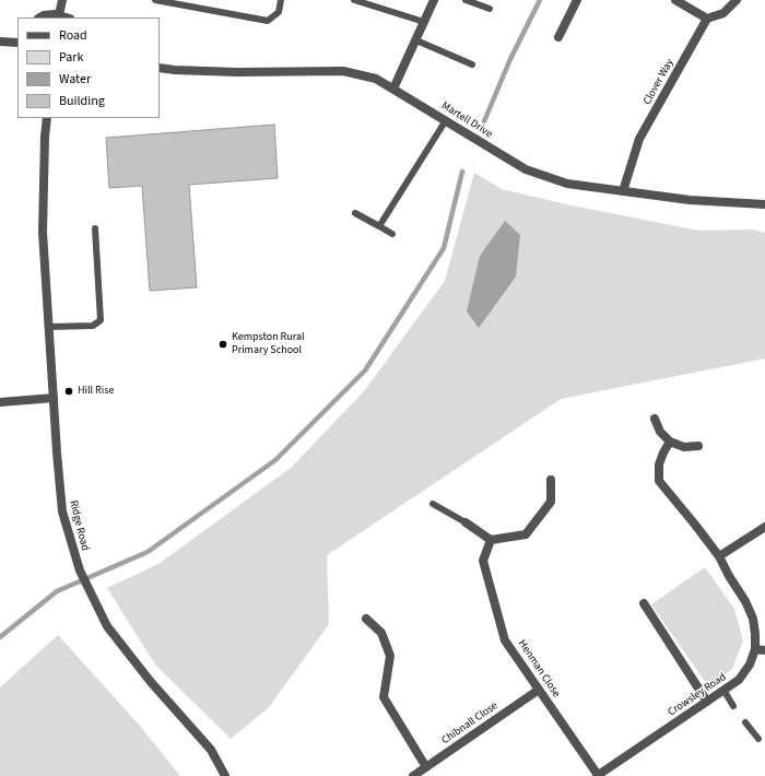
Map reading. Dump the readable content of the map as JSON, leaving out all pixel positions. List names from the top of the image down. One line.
{"streets":{"street":["Clover Way","Martell Drive","Ridge Road","Henman Close","Crowsley Road","Chibnall Close"]},"crossings":[["Clover Way","Martell Drive"],["Henman Close","Crowsley Road"],["Henman Close","Chibnall Close"]],"places":["Kempston Rural Primary School","Hill Rise"],"legend":["Road","Park","Water","Building"]}
